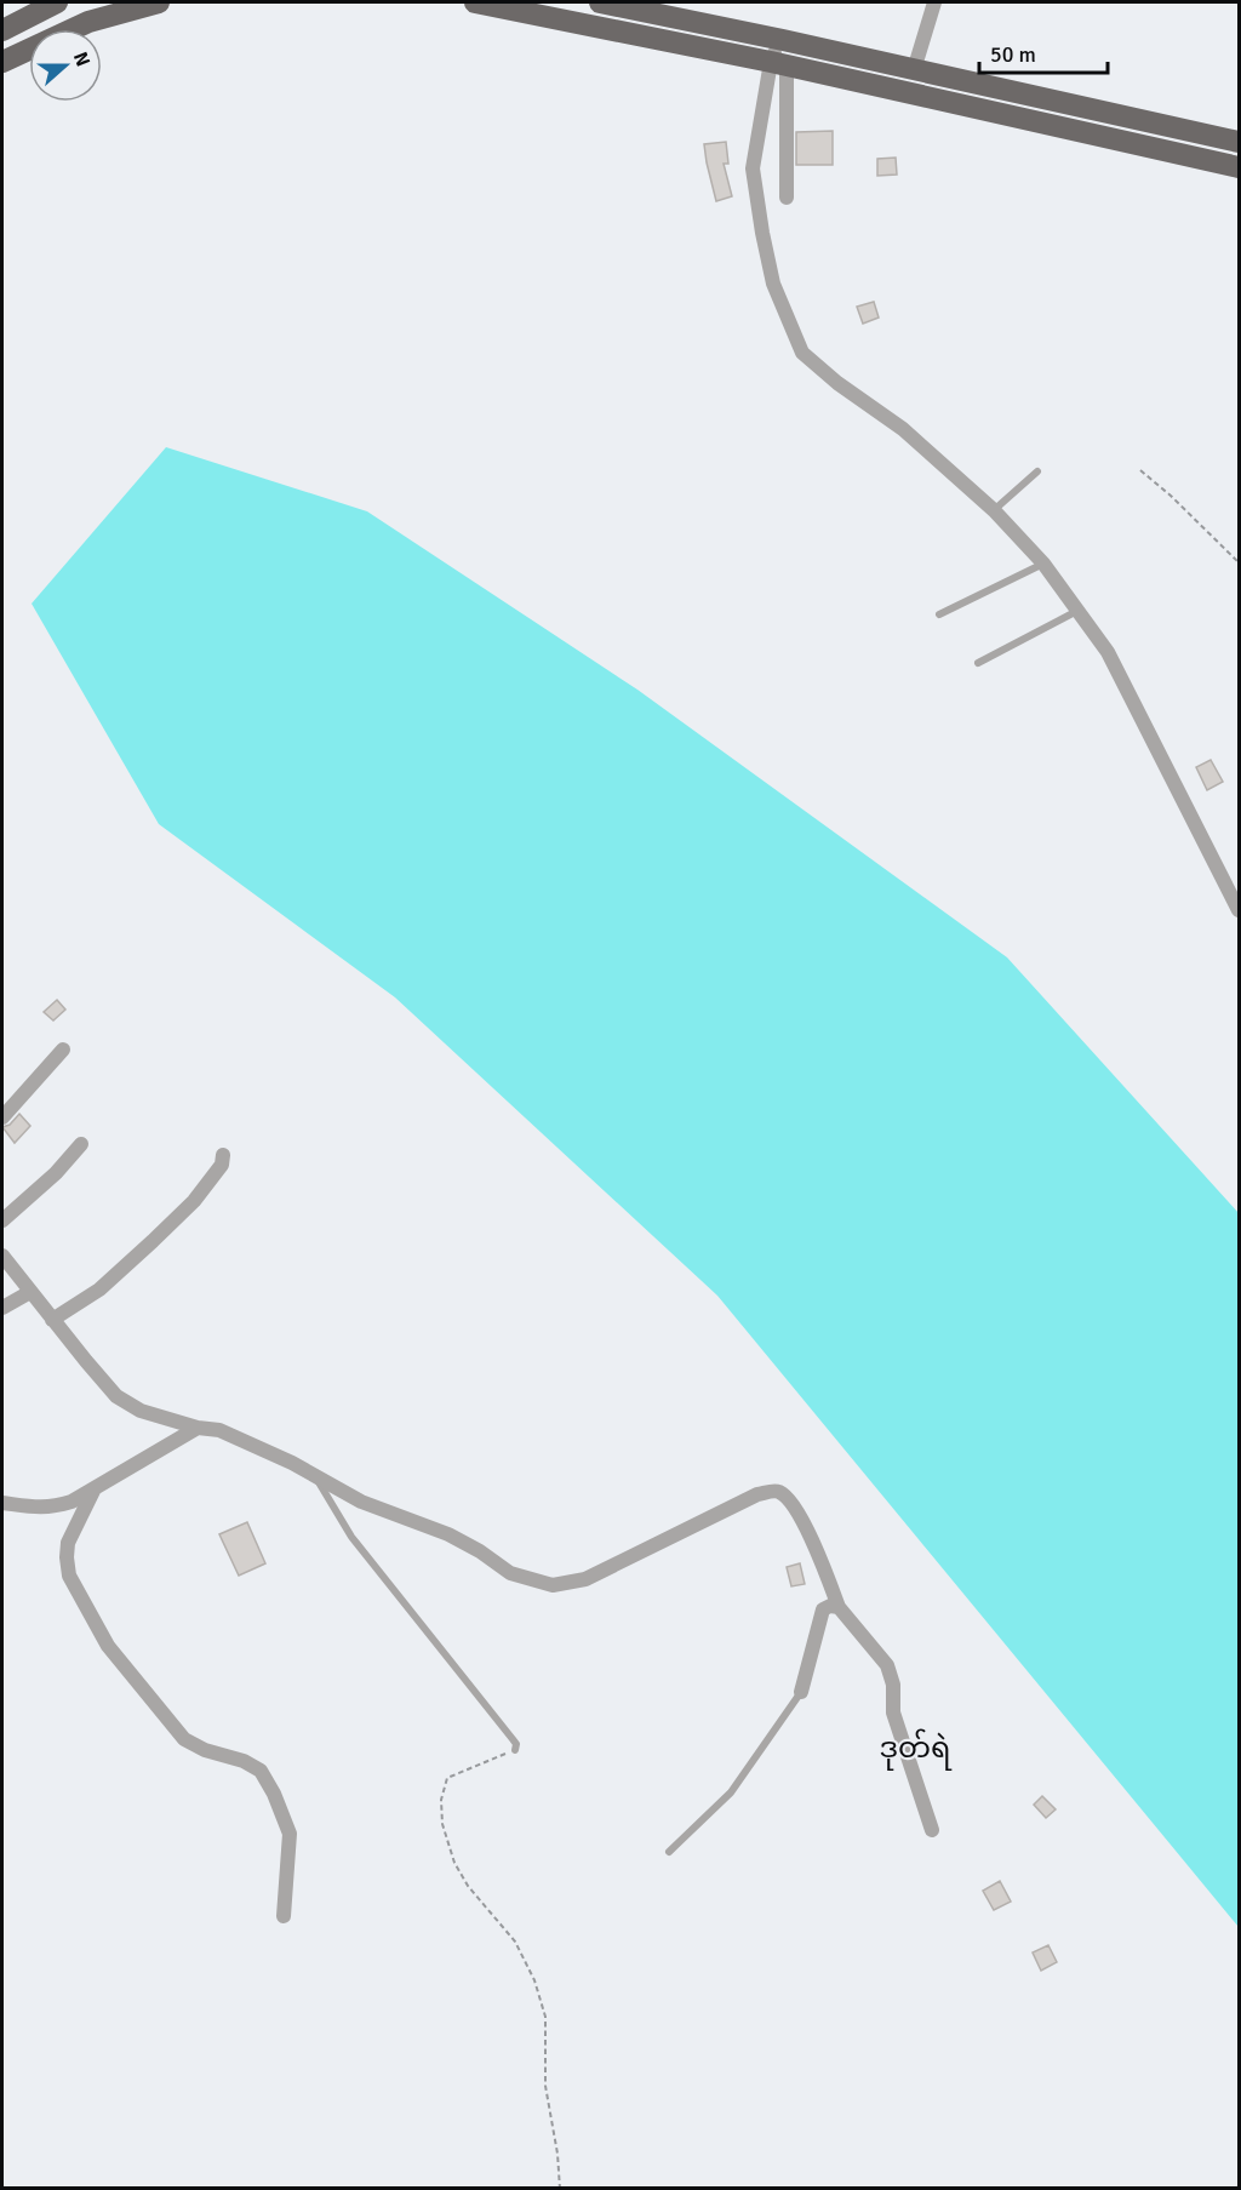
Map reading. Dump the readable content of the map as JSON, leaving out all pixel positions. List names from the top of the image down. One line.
{"districts":["ဒုတ်ရဲ"],"scale_bar":"50 m","north":"right"}
